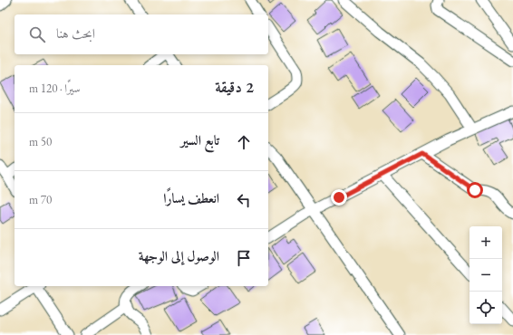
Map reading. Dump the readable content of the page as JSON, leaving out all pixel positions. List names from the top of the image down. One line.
{"page":{"search":"ابحث هنا","heading":["2 دقيقة","سيرًا · 120 m"],"list":[["تابع السير","50 m"],["انعطف يسارًا","70 m"],"الوصول إلى الوجهة"],"map_buttons":["+","−"]}}
